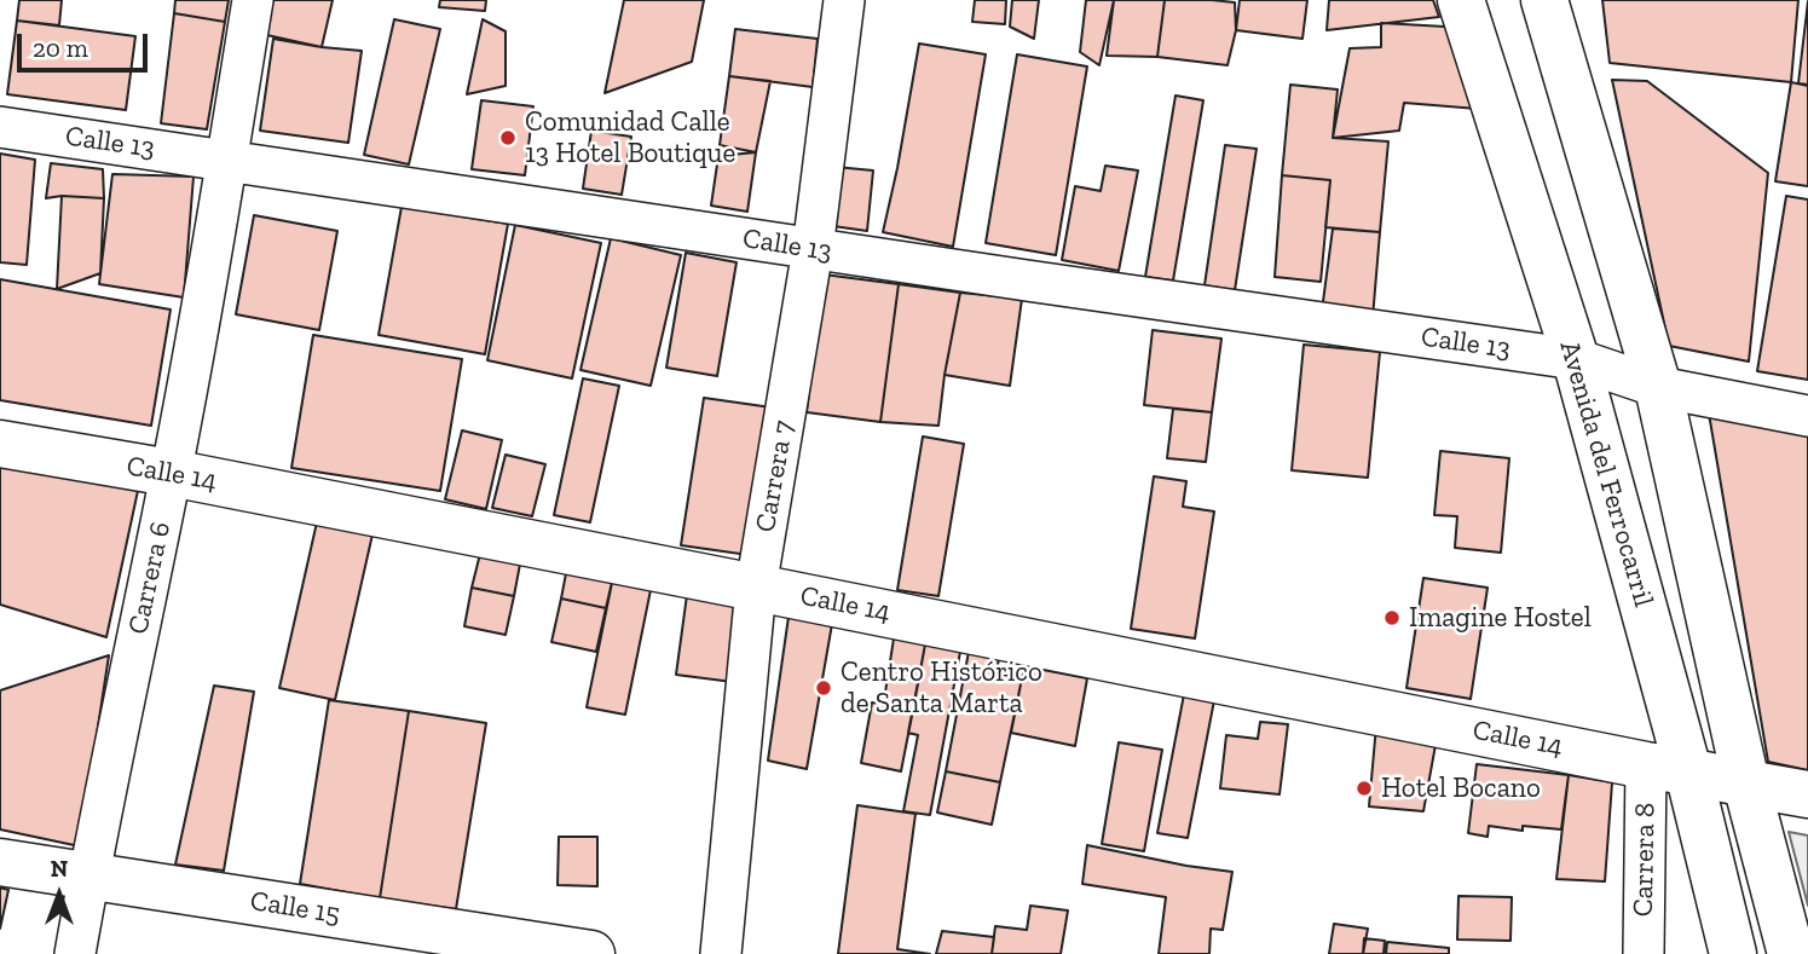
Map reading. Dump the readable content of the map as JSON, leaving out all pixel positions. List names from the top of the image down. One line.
{"streets":{"street":["Calle 13","Calle 14","Avenida del Ferrocarril","Carrera 7","Carrera 6","Carrera 8","Calle 15"]},"crossings":[["Calle 13","Avenida del Ferrocarril"],["Calle 13","Carrera 7"],["Calle 13","Carrera 6"],["Calle 14","Avenida del Ferrocarril"],["Calle 14","Carrera 7"],["Calle 14","Carrera 6"],["Calle 14","Carrera 8"],["Avenida del Ferrocarril","Carrera 8"],["Carrera 6","Calle 15"]],"places":["Comunidad Calle 13 Hotel Boutique","Imagine Hostel","Centro Histórico de Santa Marta","Hotel Bocano"],"scale_bar":"20 m","north":"top"}
